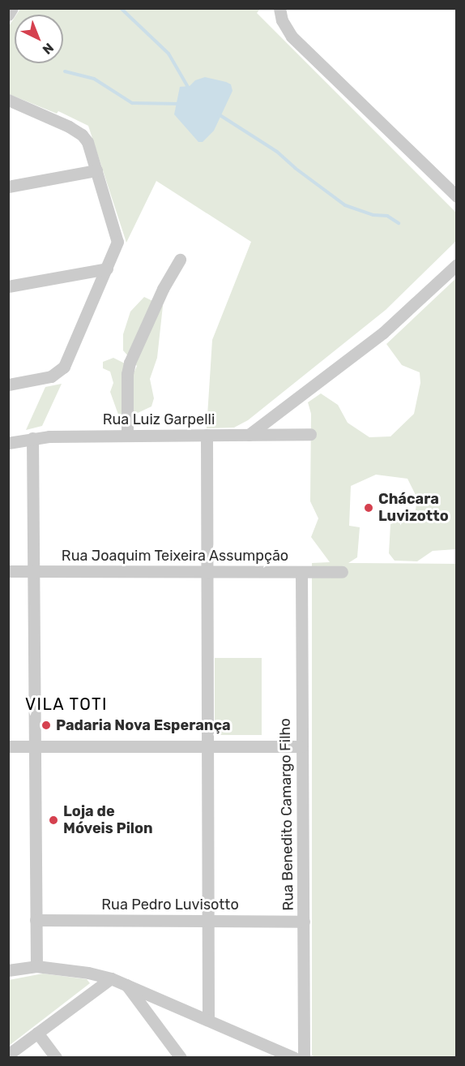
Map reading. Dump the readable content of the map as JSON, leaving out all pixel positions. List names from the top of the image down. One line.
{"streets":{"street":["Rua Luiz Garpelli","Rua Joaquim Teixeira Assumpção","Rua Benedito Camargo Filho","Rua Pedro Luvisotto"]},"crossings":[["Rua Joaquim Teixeira Assumpção","Rua Benedito Camargo Filho"],["Rua Benedito Camargo Filho","Rua Pedro Luvisotto"]],"districts":["VILA TOTI"],"places":["Chácara Luvizotto","Padaria Nova Esperança","Loja de Móveis Pilon"],"north":"bottom right"}
